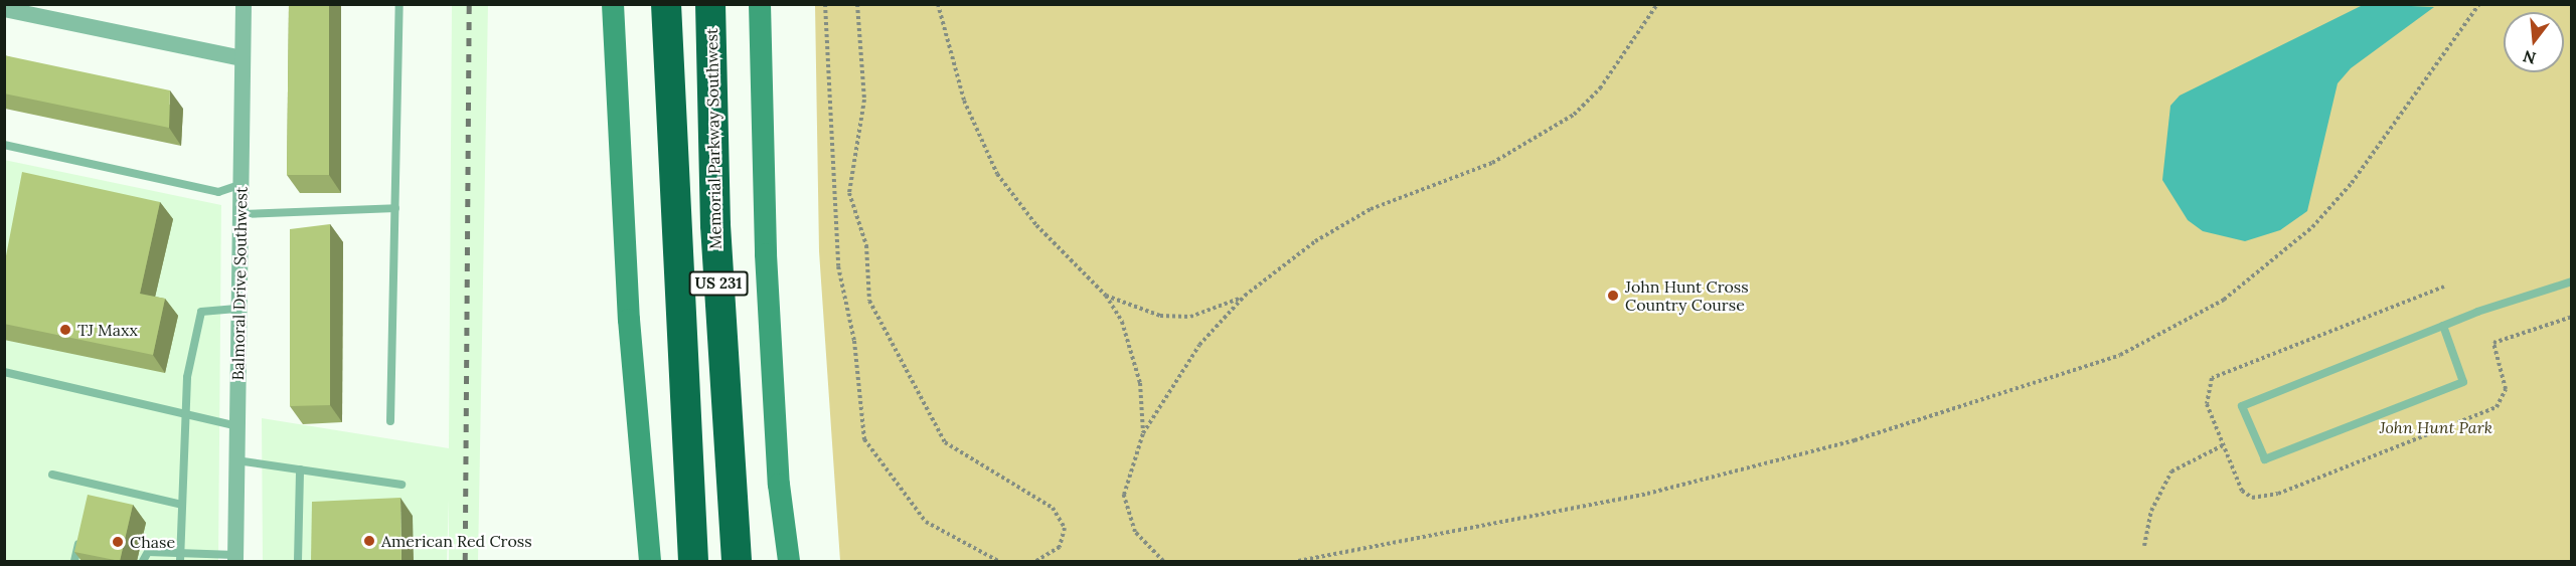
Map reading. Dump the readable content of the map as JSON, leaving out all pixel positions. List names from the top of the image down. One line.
{"streets":{"highway":["Memorial Parkway Southwest","US 231"],"street":["Balmoral Drive Southwest"]},"parks":["John Hunt Park"],"places":["John Hunt Cross Country Course","TJ Maxx","American Red Cross","Chase"],"north":"bottom"}
